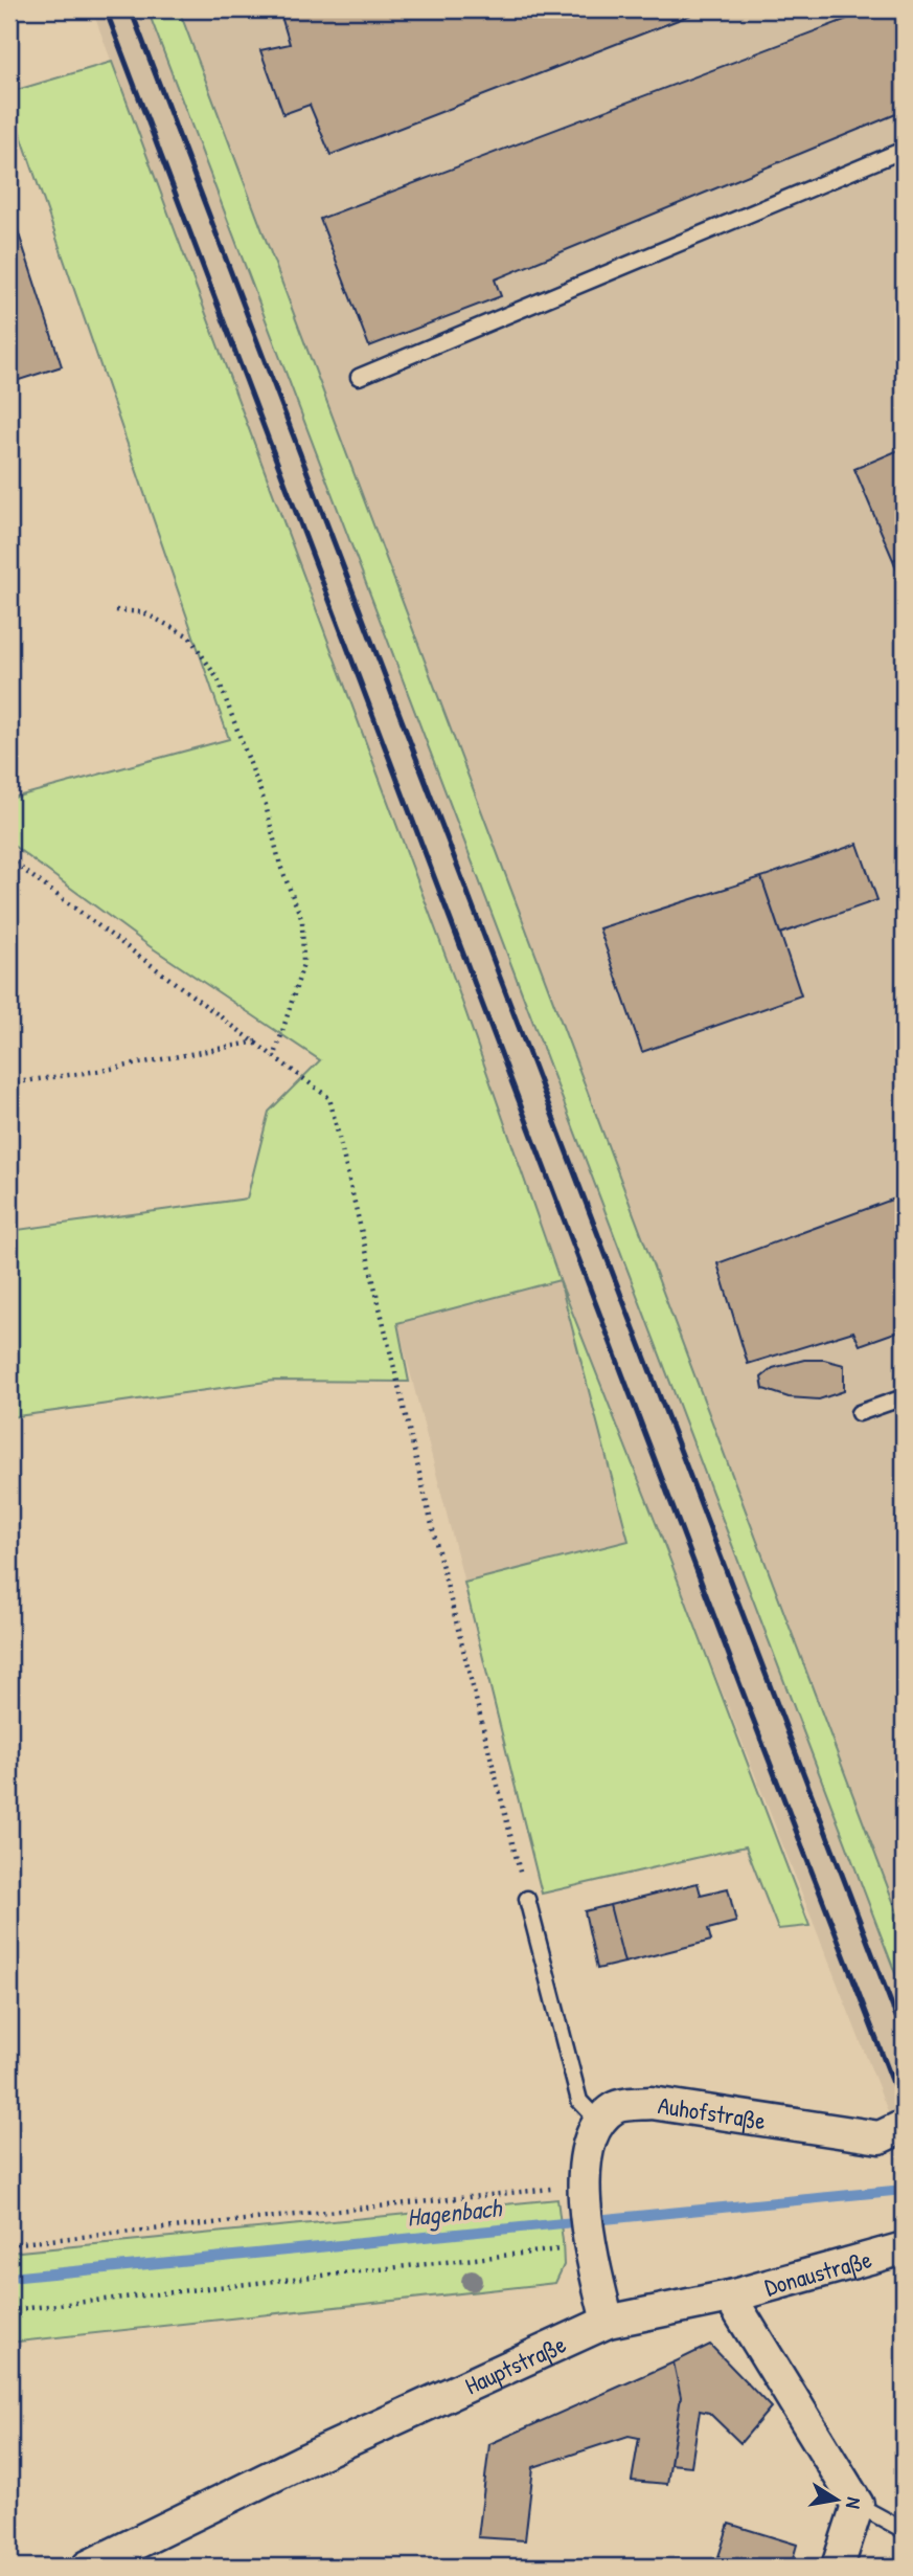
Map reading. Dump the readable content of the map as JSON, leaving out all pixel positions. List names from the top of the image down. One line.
{"streets":{"street":["Auhofstraße","Donaustraße","Hauptstraße"]},"crossings":[["Donaustraße","Hauptstraße"]],"water":["Hagenbach"],"north":"right"}
